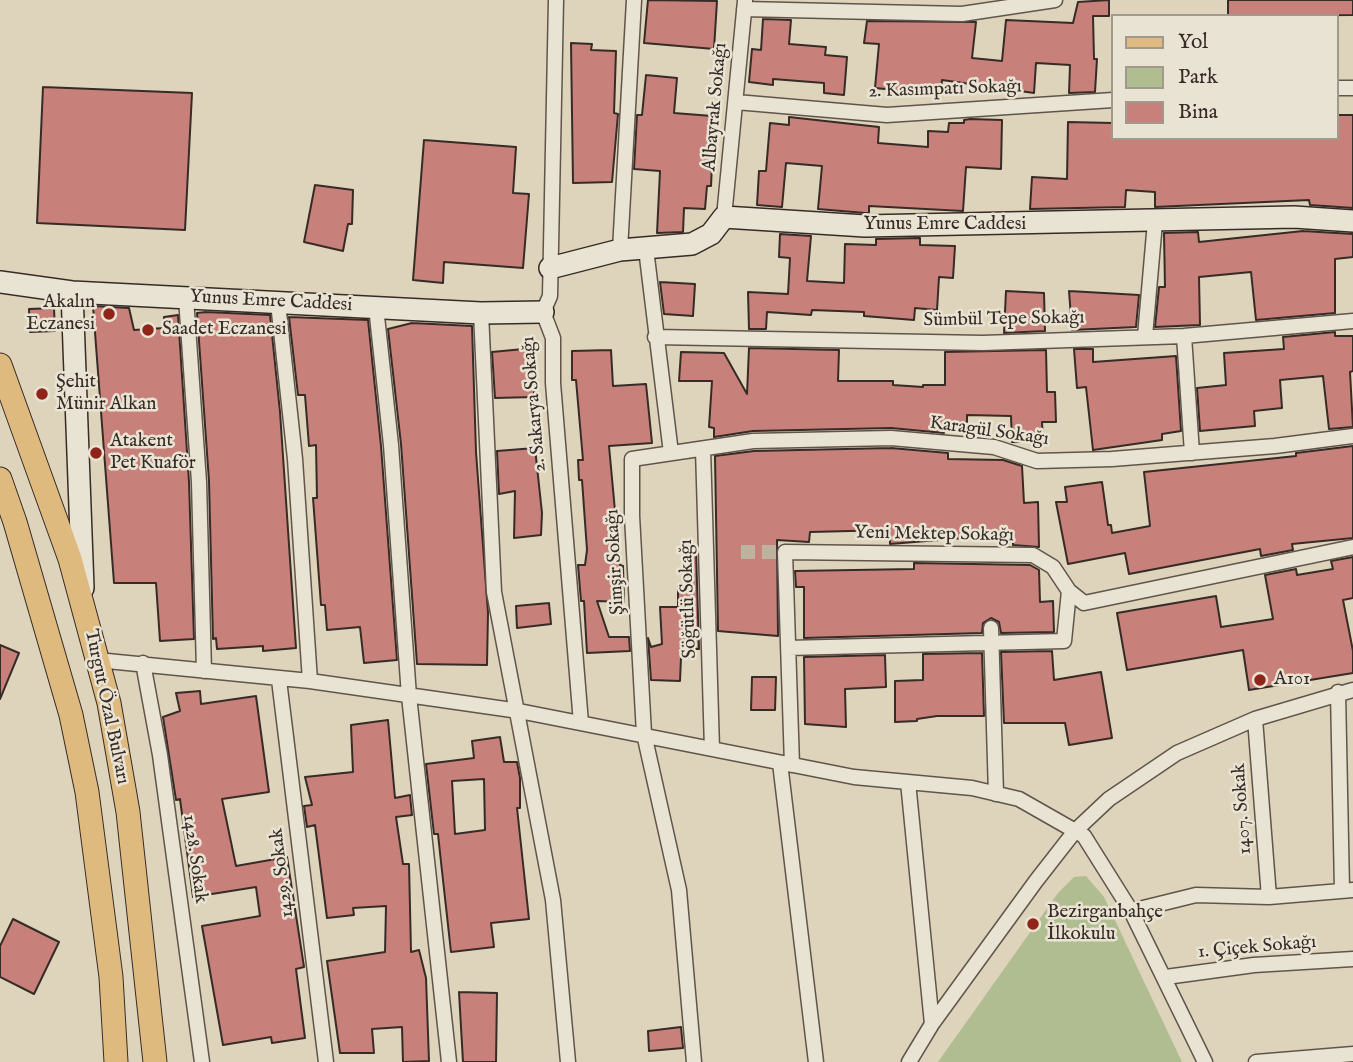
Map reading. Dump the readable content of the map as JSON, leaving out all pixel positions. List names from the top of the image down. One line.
{"streets":{"main road":["Turgut Özal Bulvarı"],"street":["2. Kasımpatı Sokağı","Albayrak Sokağı","Yunus Emre Caddesi","Sümbül Tepe Sokağı","2. Sakarya Sokağı","Karagül Sokağı","Yeni Mektep Sokağı","Şimşir Sokağı","Söğütlü Sokağı","1407. Sokak","1428. Sokak","1429. Sokak","1. Çiçek Sokağı"]},"crossings":[["2. Kasımpatı Sokağı","Albayrak Sokağı"],["Albayrak Sokağı","Yunus Emre Caddesi"],["Yunus Emre Caddesi","2. Sakarya Sokağı"],["Karagül Sokağı","Şimşir Sokağı"],["Karagül Sokağı","Söğütlü Sokağı"],["Şimşir Sokağı","Söğütlü Sokağı"]],"places":["Akalın Eczanesi","Saadet Eczanesi","Şehit Münir Alkan","Atakent Pet Kuaför","A101","Bezirganbahçe İlkokulu"],"legend":["Yol","Park","Bina"]}
